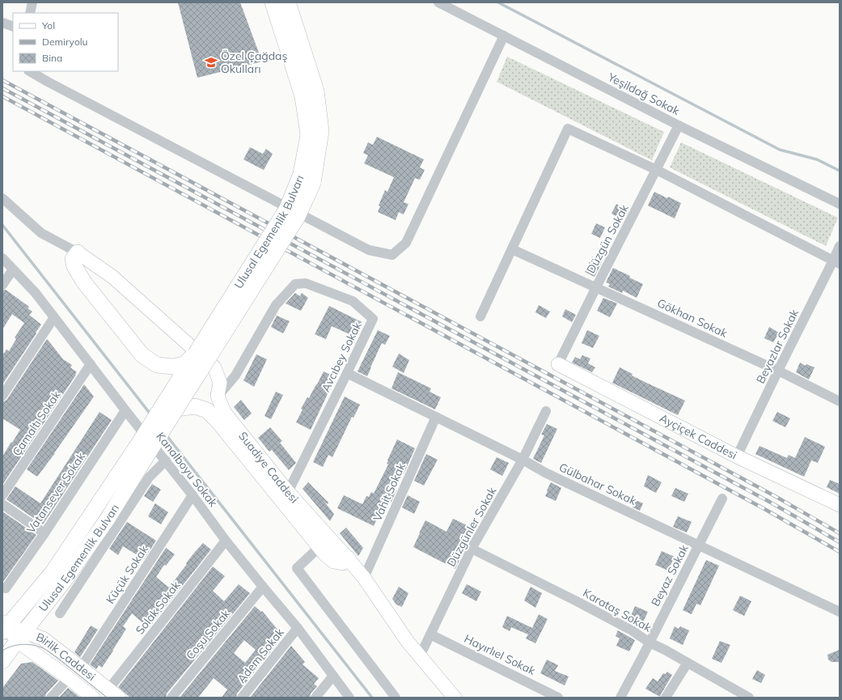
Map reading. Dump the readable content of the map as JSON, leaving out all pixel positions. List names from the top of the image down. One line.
{"streets":{"main road":["Ulusal Egemenlik Bulvarı","Ayçiçek Caddesi","Suadiye Caddesi","Birlik Caddesi"],"street":["Yeşildağ Sokak","Düzgün Sokak","Gökhan Sokak","Beyazlar Sokak","Avcıbey Sokak","Çamaltı Sokak","Kanalboyu Sokak","Gülbahar Sokak","Vahit Sokak","Vatansever Sokak","Düzgünler Sokak","Küçük Sokak","Beyaz Sokak","Solak Sokak","Karataş Sokak","Coşu Sokak","Hayırlıel Sokak","Adem Sokak"]},"crossings":[["Yeşildağ Sokak","Düzgün Sokak"],["Ulusal Egemenlik Bulvarı","Birlik Caddesi"],["Düzgün Sokak","Gökhan Sokak"],["Düzgün Sokak","Ayçiçek Caddesi"],["Gökhan Sokak","Beyazlar Sokak"],["Beyazlar Sokak","Ayçiçek Caddesi"],["Avcıbey Sokak","Suadiye Caddesi"],["Avcıbey Sokak","Gülbahar Sokak"],["Çamaltı Sokak","Kanalboyu Sokak"],["Suadiye Caddesi","Vahit Sokak"],["Suadiye Caddesi","Düzgünler Sokak"],["Kanalboyu Sokak","Vatansever Sokak"],["Kanalboyu Sokak","Küçük Sokak"],["Kanalboyu Sokak","Solak Sokak"],["Kanalboyu Sokak","Coşu Sokak"],["Kanalboyu Sokak","Adem Sokak"],["Gülbahar Sokak","Vahit Sokak"],["Gülbahar Sokak","Düzgünler Sokak"],["Gülbahar Sokak","Beyaz Sokak"],["Düzgünler Sokak","Karataş Sokak"],["Düzgünler Sokak","Hayırlıel Sokak"],["Küçük Sokak","Birlik Caddesi"],["Beyaz Sokak","Karataş Sokak"],["Solak Sokak","Birlik Caddesi"]],"places":{"school or university":["Özel Çağdaş Okulları"]},"legend":["Yol","Demiryolu","Bina"]}
